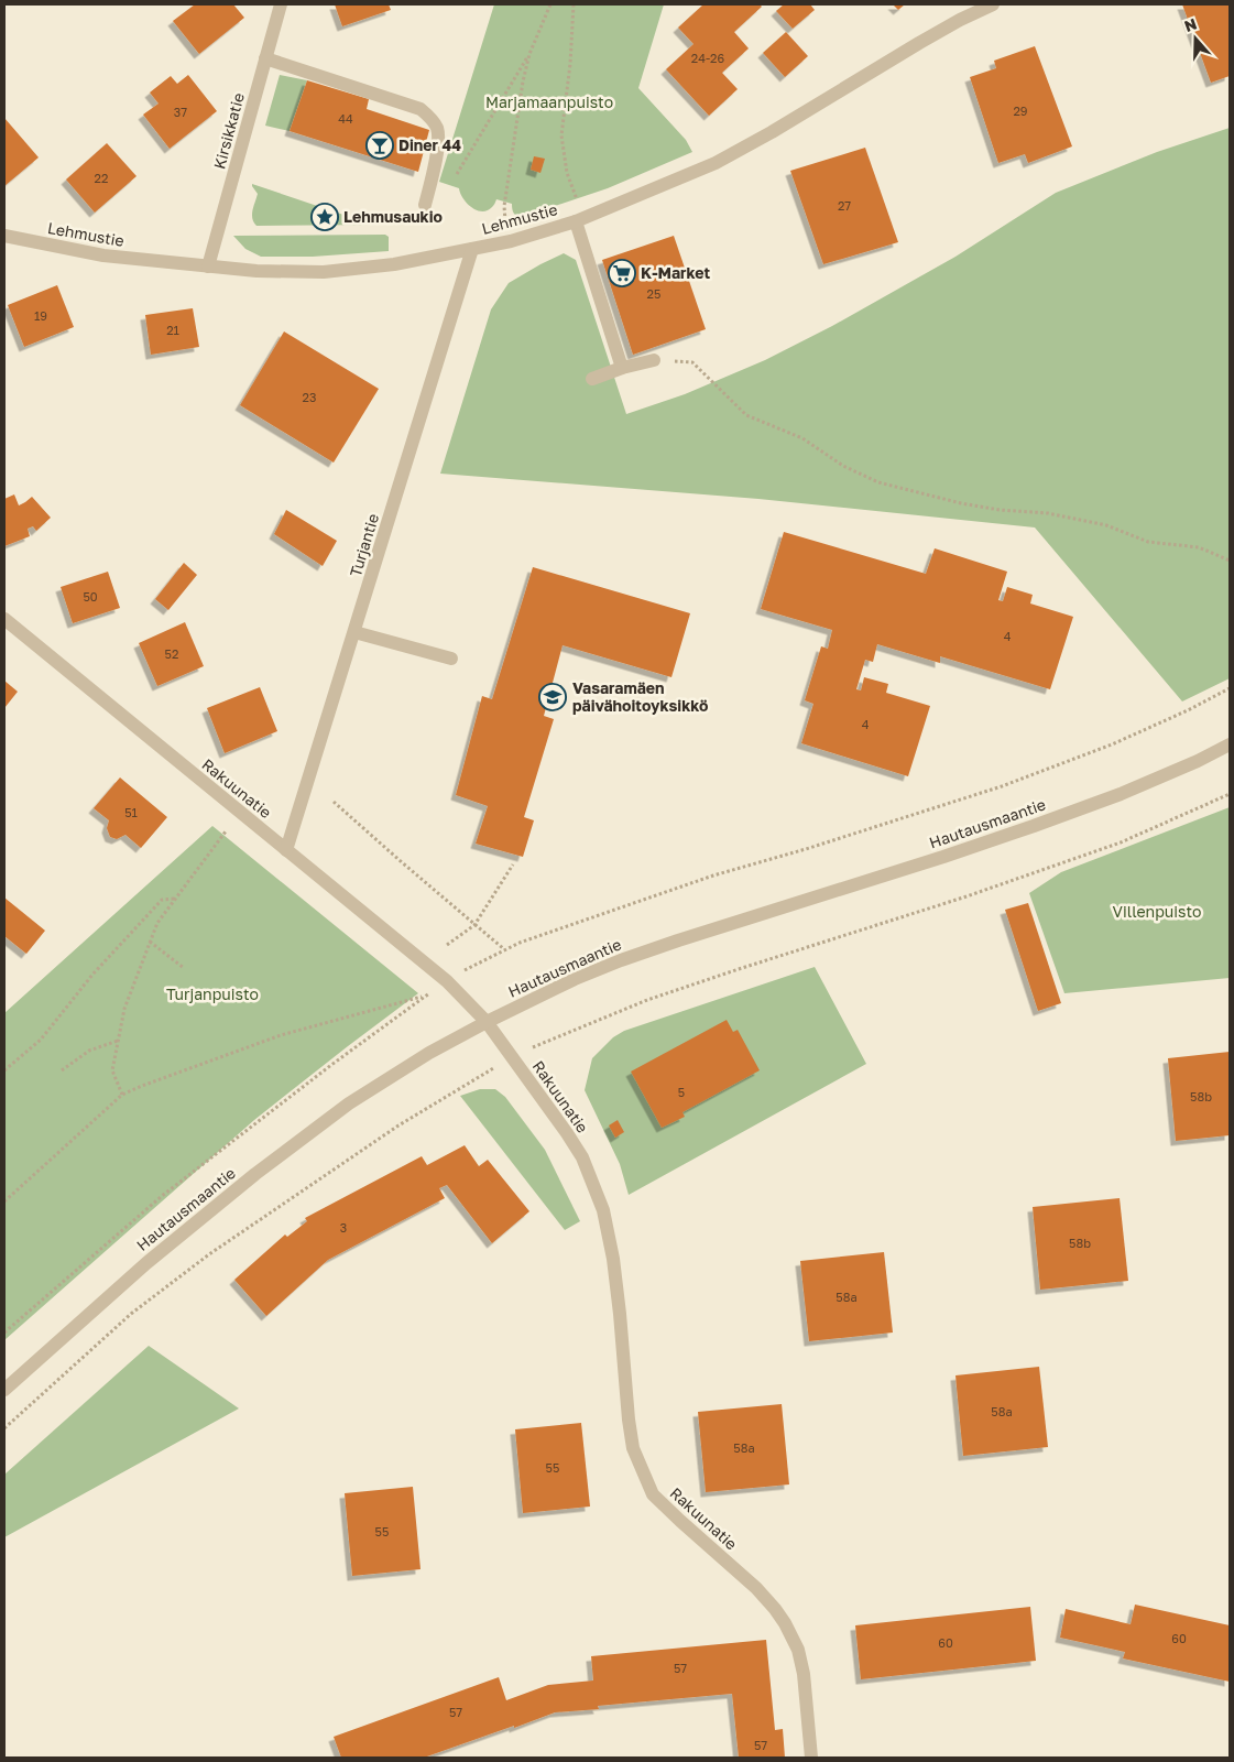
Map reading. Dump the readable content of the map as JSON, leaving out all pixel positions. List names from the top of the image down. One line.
{"streets":{"street":["Kirsikkatie","Lehmustie","Turjantie","Rakuunatie","Hautausmaantie"]},"crossings":[["Kirsikkatie","Lehmustie"],["Lehmustie","Turjantie"],["Turjantie","Rakuunatie"],["Rakuunatie","Hautausmaantie"]],"parks":["Marjamaanpuisto","Villenpuisto","Turjanpuisto"],"places":{"bar":["Diner 44"],"place":["Lehmusaukio"],"supermarket":["K-Market"],"school or university":["Vasaramäen päivähoitoyksikkö"]},"house_numbers":["24-26","29","37","44","22","27","25","19","21","23","50","4","52","4","51","5","58b","3","58b","58a","58a","58a","55","55","60","60","57","57","57"],"north":"top"}
